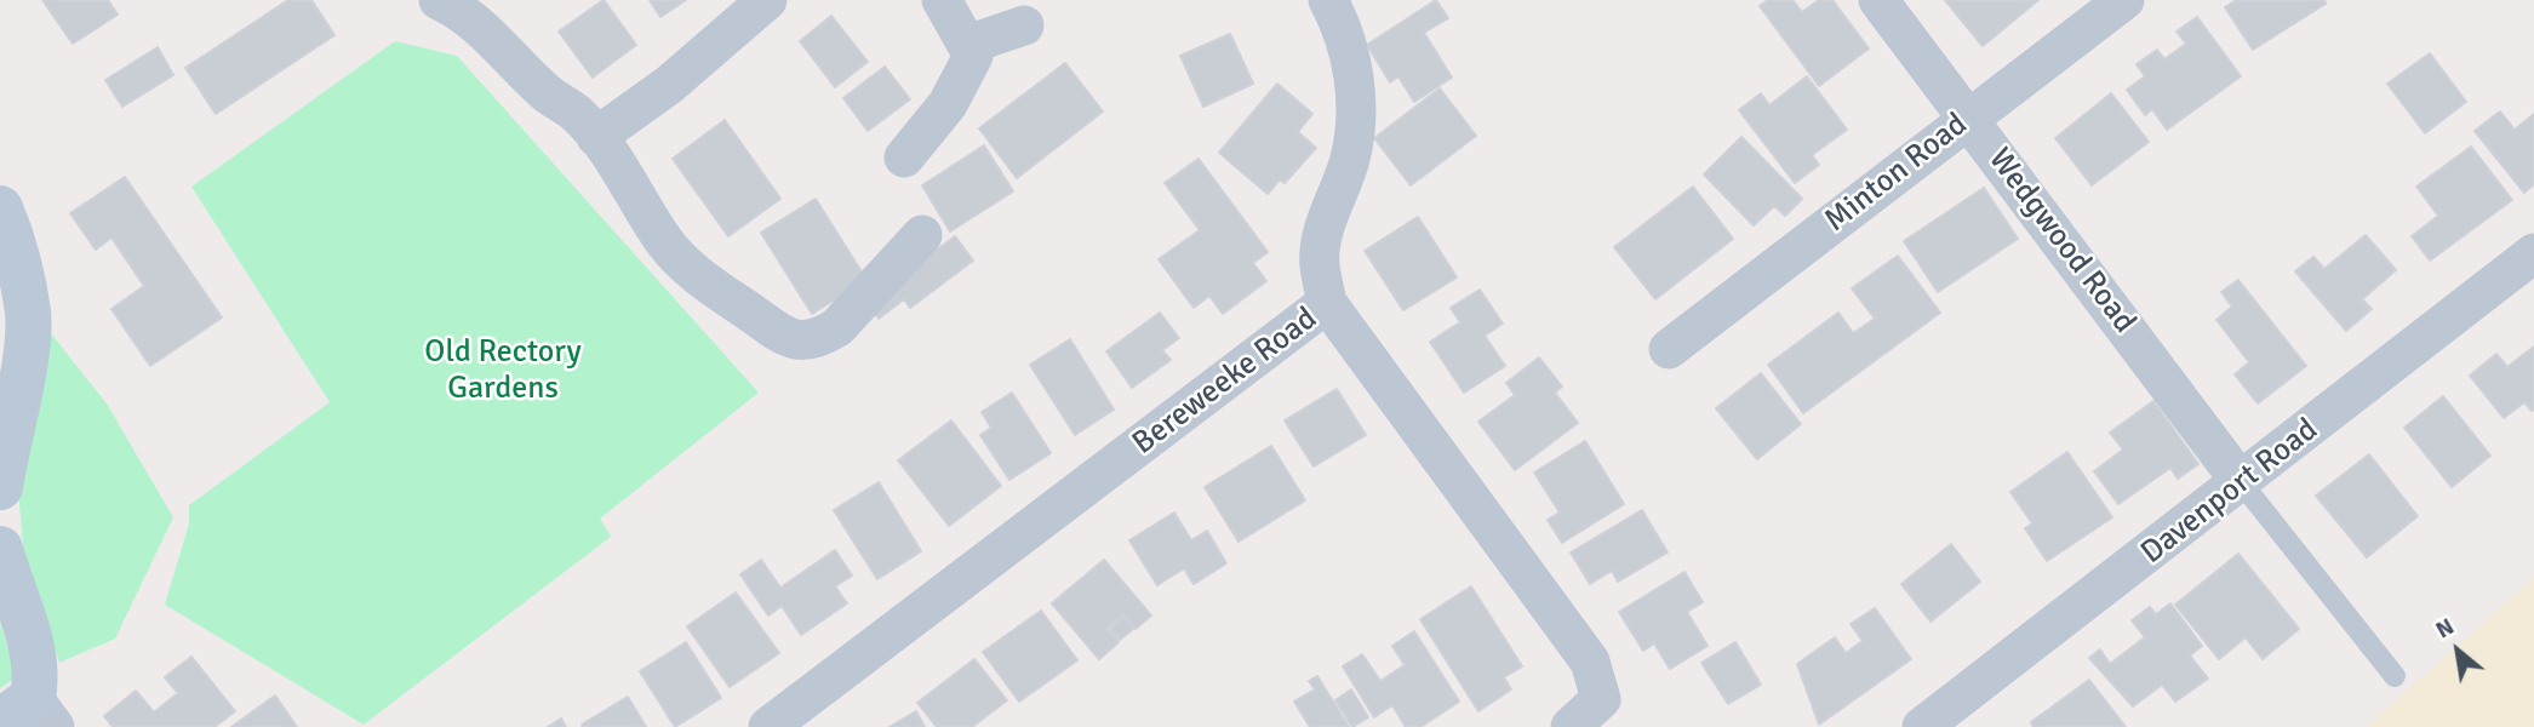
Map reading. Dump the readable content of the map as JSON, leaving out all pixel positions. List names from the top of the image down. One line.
{"streets":{"street":["Minton Road","Wedgwood Road","Bereweeke Road","Davenport Road"]},"crossings":[["Minton Road","Wedgwood Road"],["Wedgwood Road","Davenport Road"]],"parks":["Old Rectory Gardens"],"north":"top left"}
